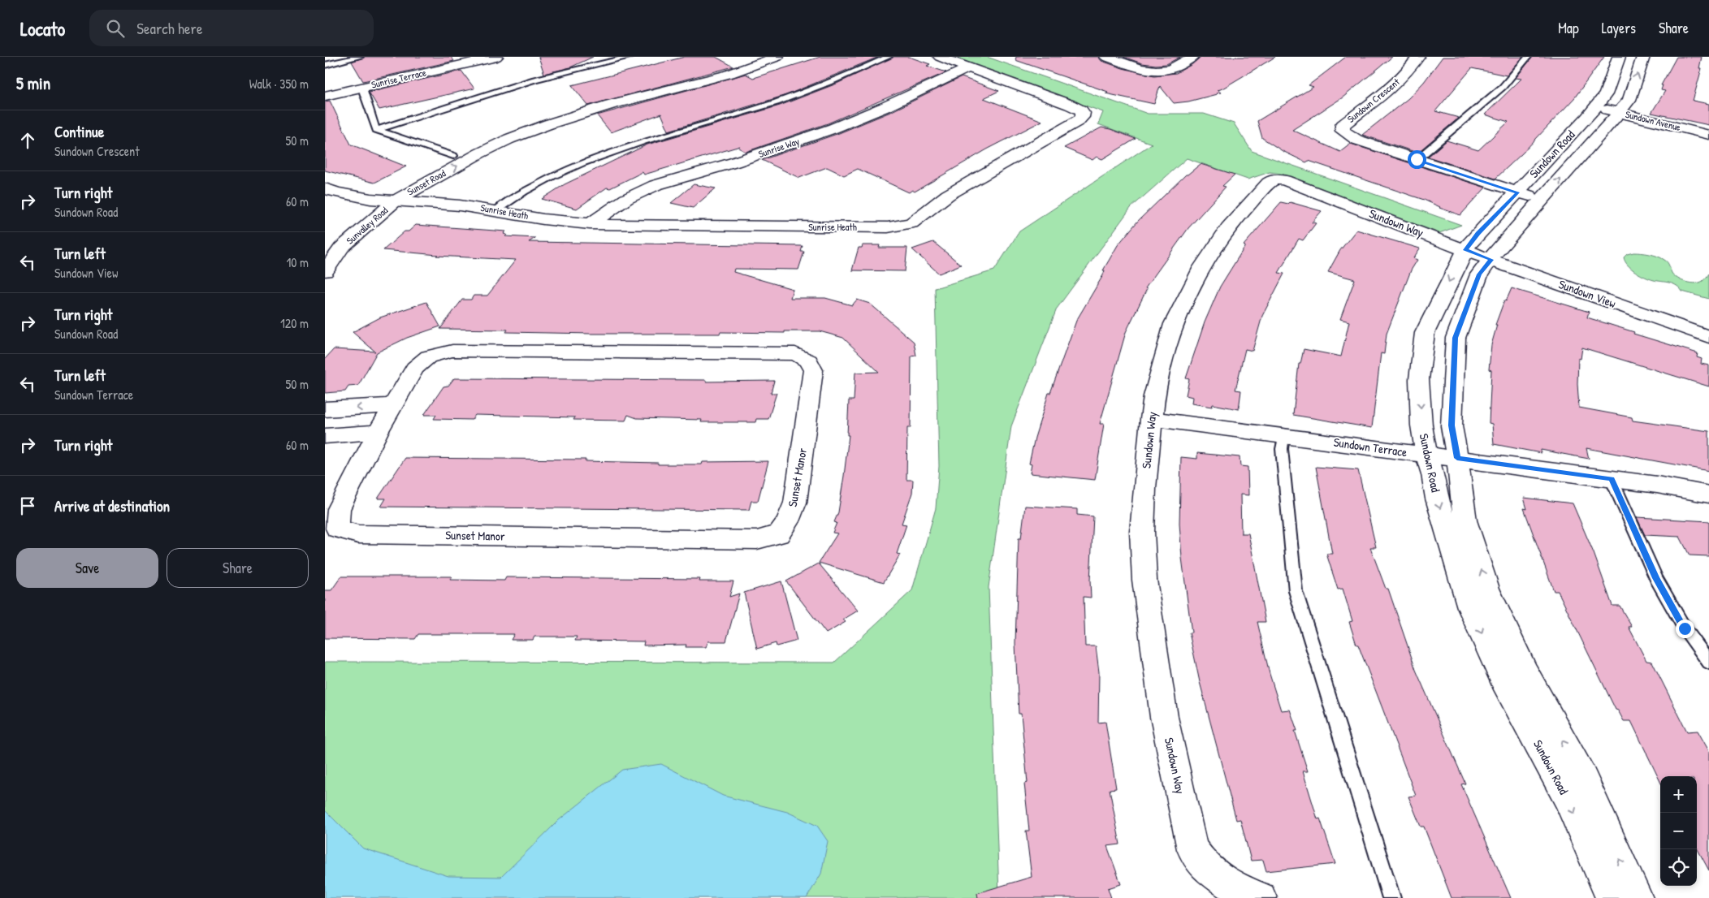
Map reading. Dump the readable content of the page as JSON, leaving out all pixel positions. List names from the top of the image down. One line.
{"streets":{"street":["Sunrise Terrace","Sundown Crescent","Sundown Avenue","Sunrise Way","Sundown Road","Sunset Road","Sunrise Heath","Sundown Way","Sunvalley Road","Sundown View","Sundown Terrace","Sunset Manor"]},"crossings":[["Sundown Crescent","Sundown Road"],["Sundown Avenue","Sundown Road"],["Sunrise Way","Sunrise Heath"],["Sundown Road","Sundown Way"],["Sundown Road","Sundown View"],["Sundown Road","Sundown Terrace"],["Sunset Road","Sunrise Heath"],["Sunset Road","Sunvalley Road"],["Sunrise Heath","Sunvalley Road"],["Sundown Way","Sundown View"],["Sundown Way","Sundown Terrace"]],"page":{"header":"Locato","search":"Search here","nav":["Map","Layers","Share"],"heading":["5 min","Walk · 350 m"],"list":[["Continue","Sundown Crescent","50 m"],["Turn right","Sundown Road","60 m"],["Turn left","Sundown View","10 m"],["Turn right","Sundown Road","120 m"],["Turn left","Sundown Terrace","50 m"],["Turn right","60 m"],"Arrive at destination"],"buttons":["Save","Share"],"map_buttons":["+","−"]}}
